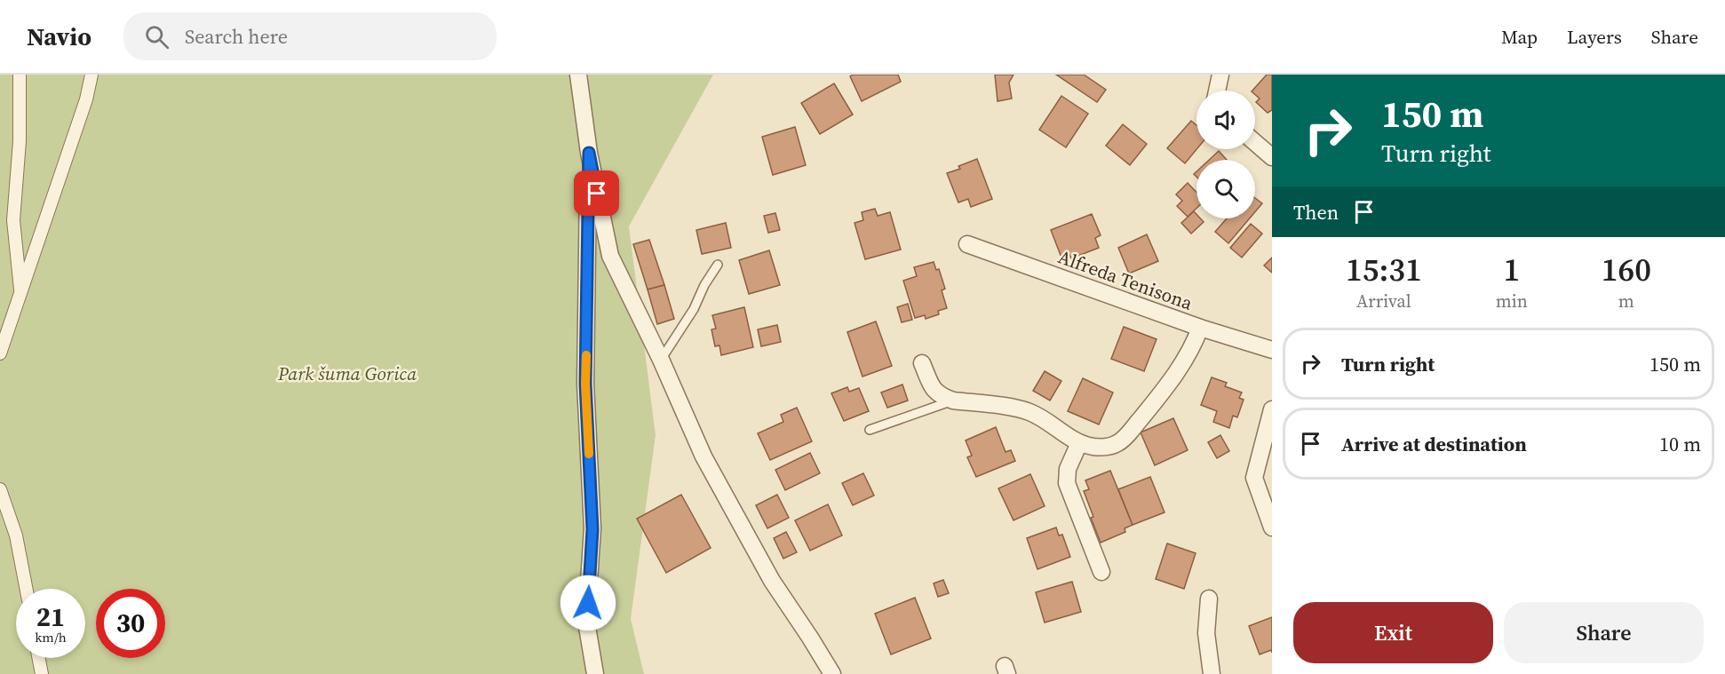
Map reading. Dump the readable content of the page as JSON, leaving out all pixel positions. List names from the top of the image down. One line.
{"streets":{"street":["Alfreda Tenisona"]},"parks":["Park šuma Gorica"],"page":{"header":"Navio","search":"Search here","nav":["Map","Layers","Share"],"turn":["150 m","Turn right"],"then":"Then","eta":["15:31","Arrival","1","min","160","m"],"list":[{"name":"Turn right","value":"150 m"},{"name":"Arrive at destination","value":"10 m"}],"speed":"21 km/h","limit":"30","buttons":["Exit","Share"]}}
